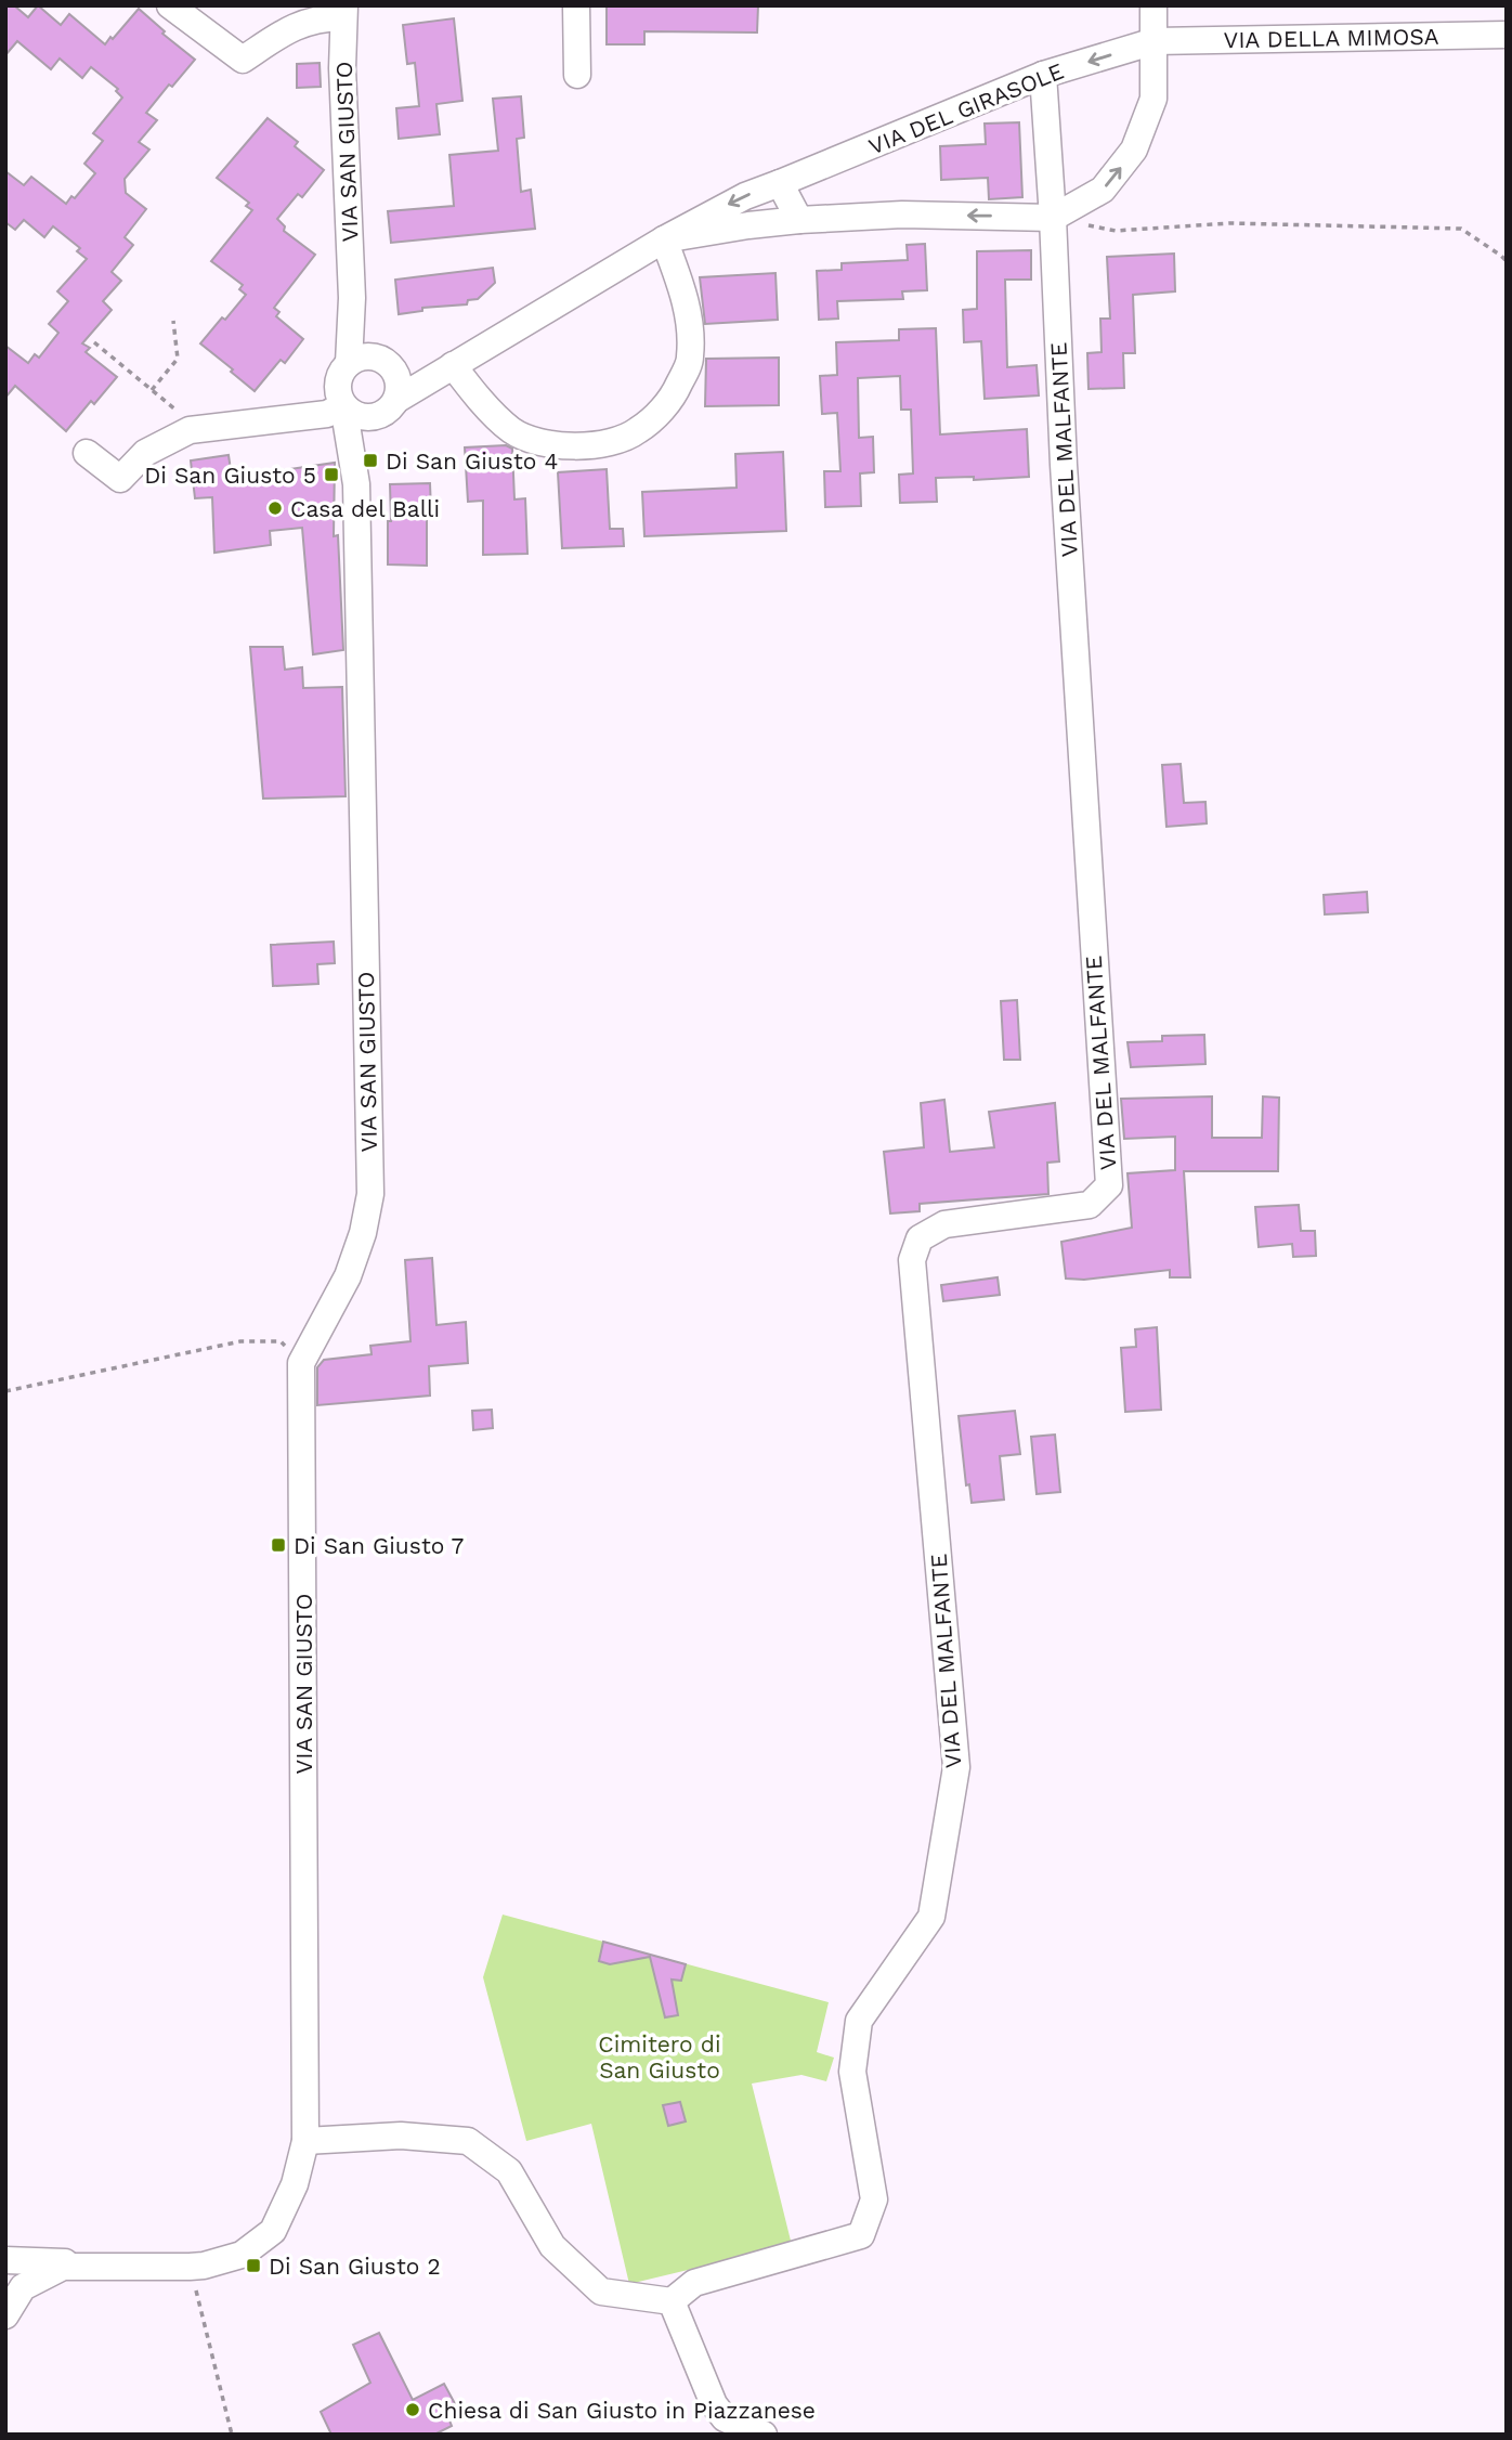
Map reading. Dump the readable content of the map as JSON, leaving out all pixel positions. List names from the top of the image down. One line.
{"streets":{"street":["VIA DELLA MIMOSA","VIA DEL GIRASOLE","VIA SAN GIUSTO","VIA DEL MALFANTE"]},"crossings":[["VIA DELLA MIMOSA","VIA DEL GIRASOLE"],["VIA DEL GIRASOLE","VIA SAN GIUSTO"],["VIA DEL GIRASOLE","VIA DEL MALFANTE"]],"parks":["Cimitero di San Giusto"],"places":{"transit":["Di San Giusto 4","Di San Giusto 5","Di San Giusto 7","Di San Giusto 2"],"other":["Casa del Balli","Chiesa di San Giusto in Piazzanese"]}}
